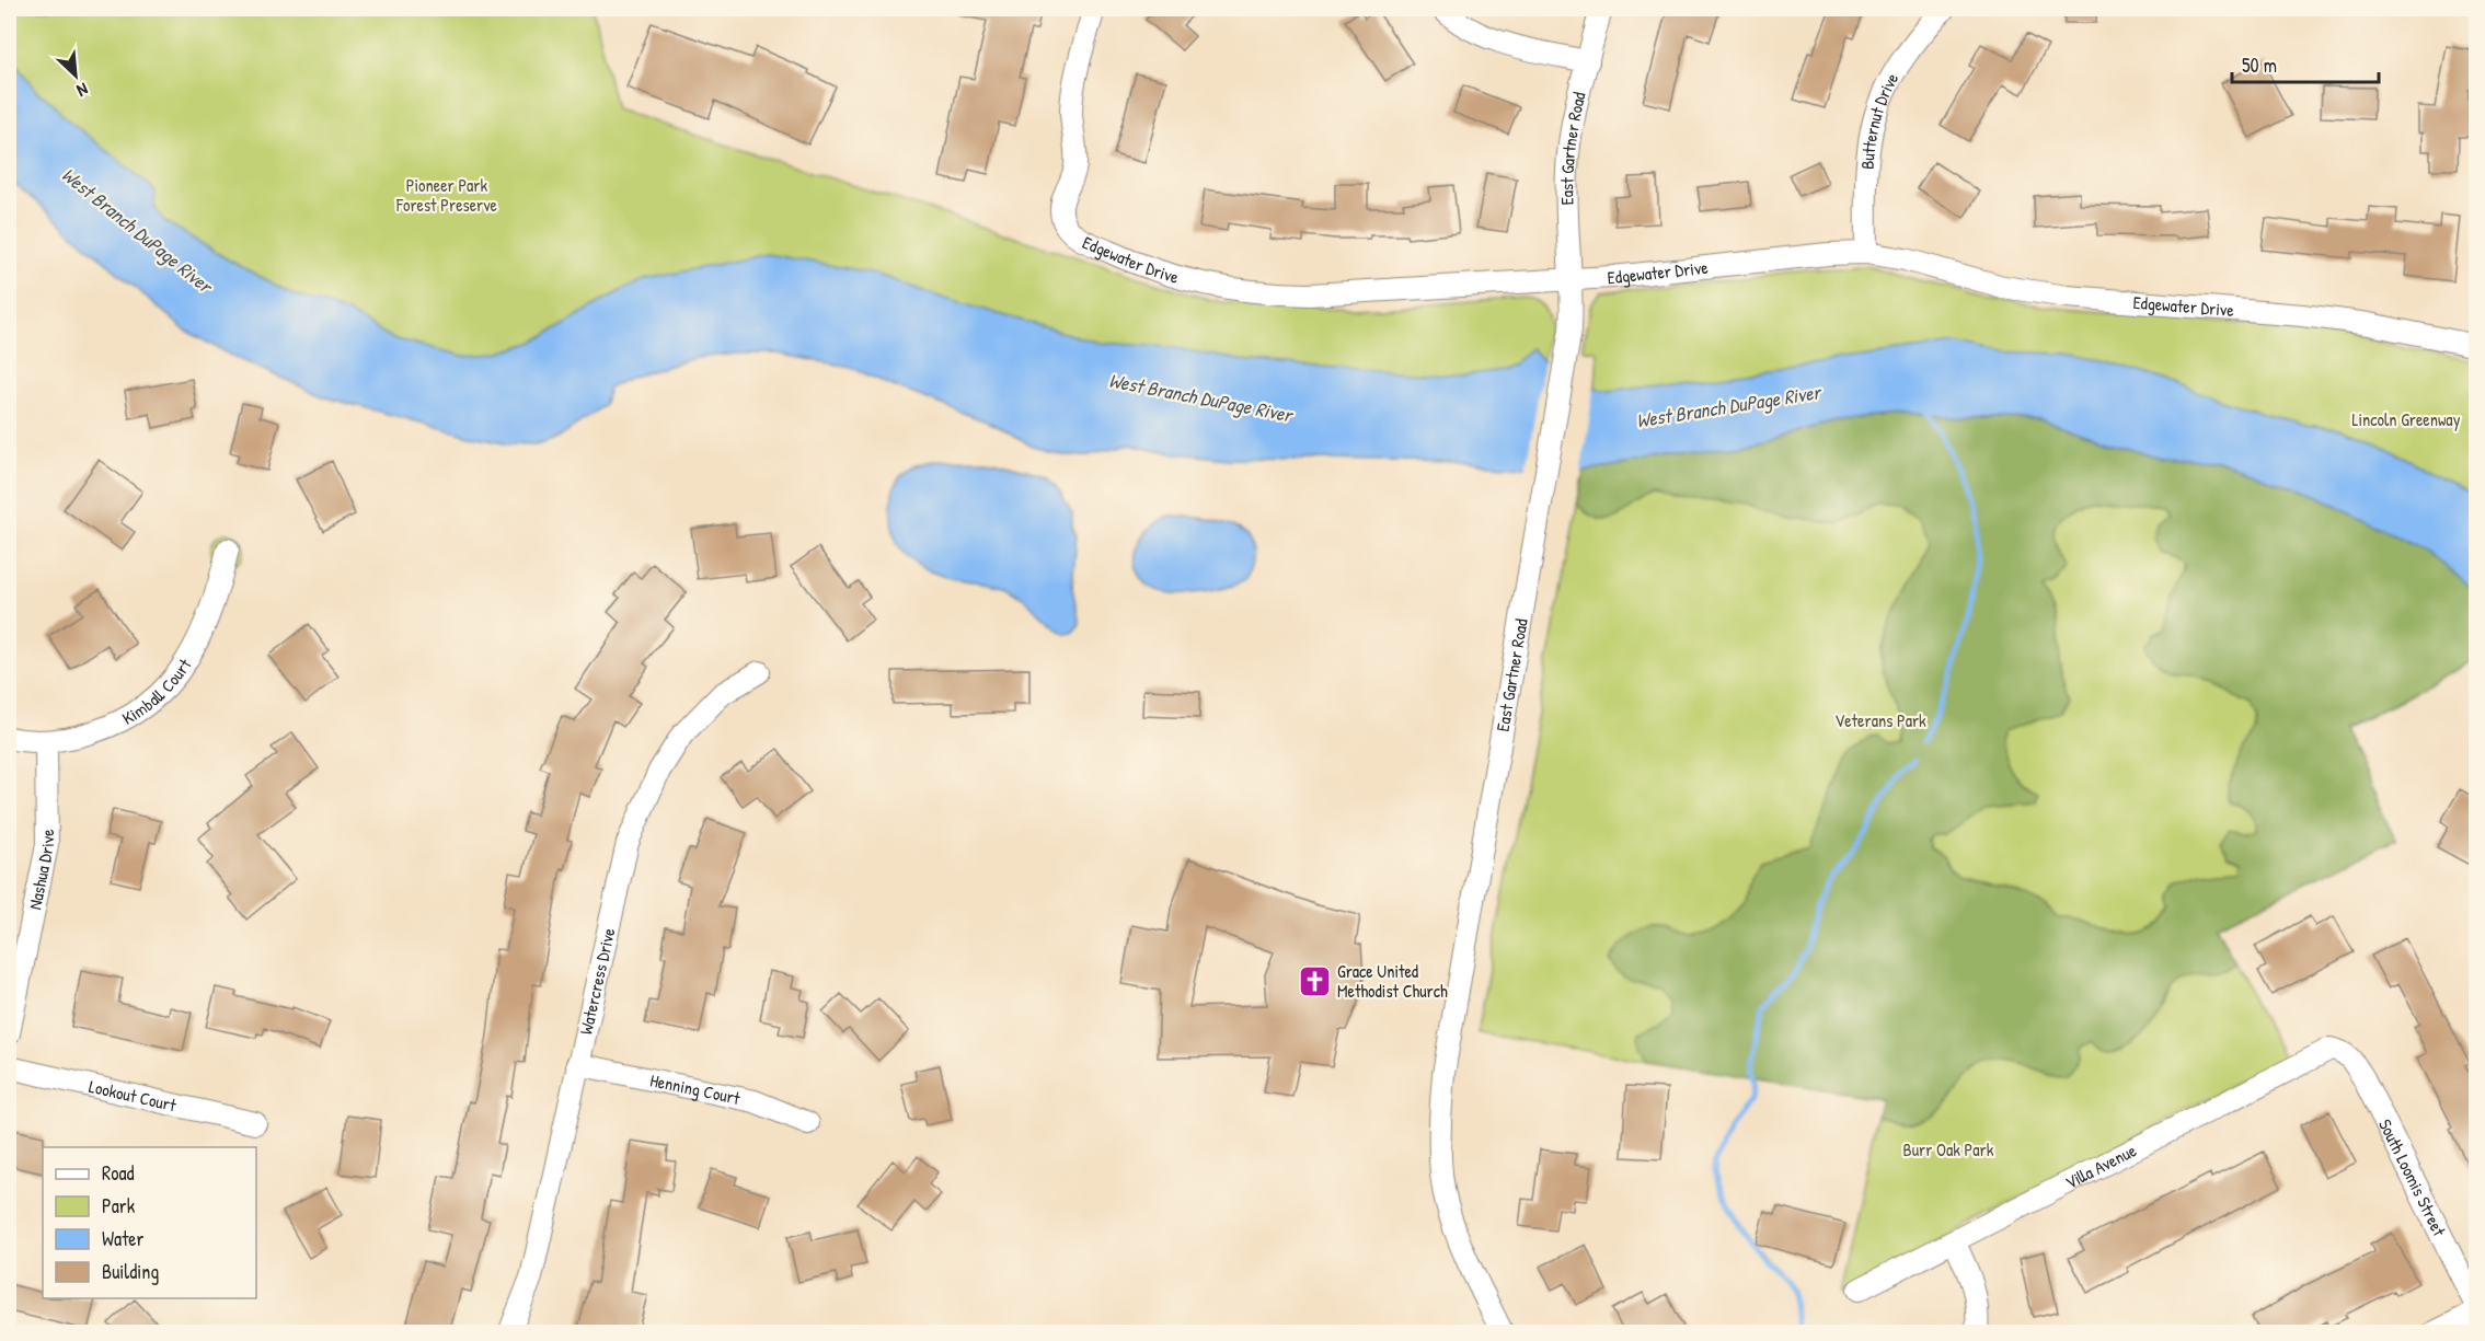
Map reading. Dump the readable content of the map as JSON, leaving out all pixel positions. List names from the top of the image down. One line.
{"streets":{"street":["Butternut Drive","East Gartner Road","Edgewater Drive","Kimball Court","Nashua Drive","Watercress Drive","Henning Court","Lookout Court","Villa Avenue","South Loomis Street"]},"crossings":[["Butternut Drive","Edgewater Drive"],["East Gartner Road","Edgewater Drive"],["Kimball Court","Nashua Drive"],["Watercress Drive","Henning Court"],["Villa Avenue","South Loomis Street"]],"water":["West Branch DuPage River"],"parks":["Pioneer Park Forest Preserve","Lincoln Greenway","Veterans Park","Burr Oak Park"],"places":{"church":["Grace United Methodist Church"]},"legend":["Road","Park","Water","Building"],"scale_bar":"50 m","north":"bottom right"}
